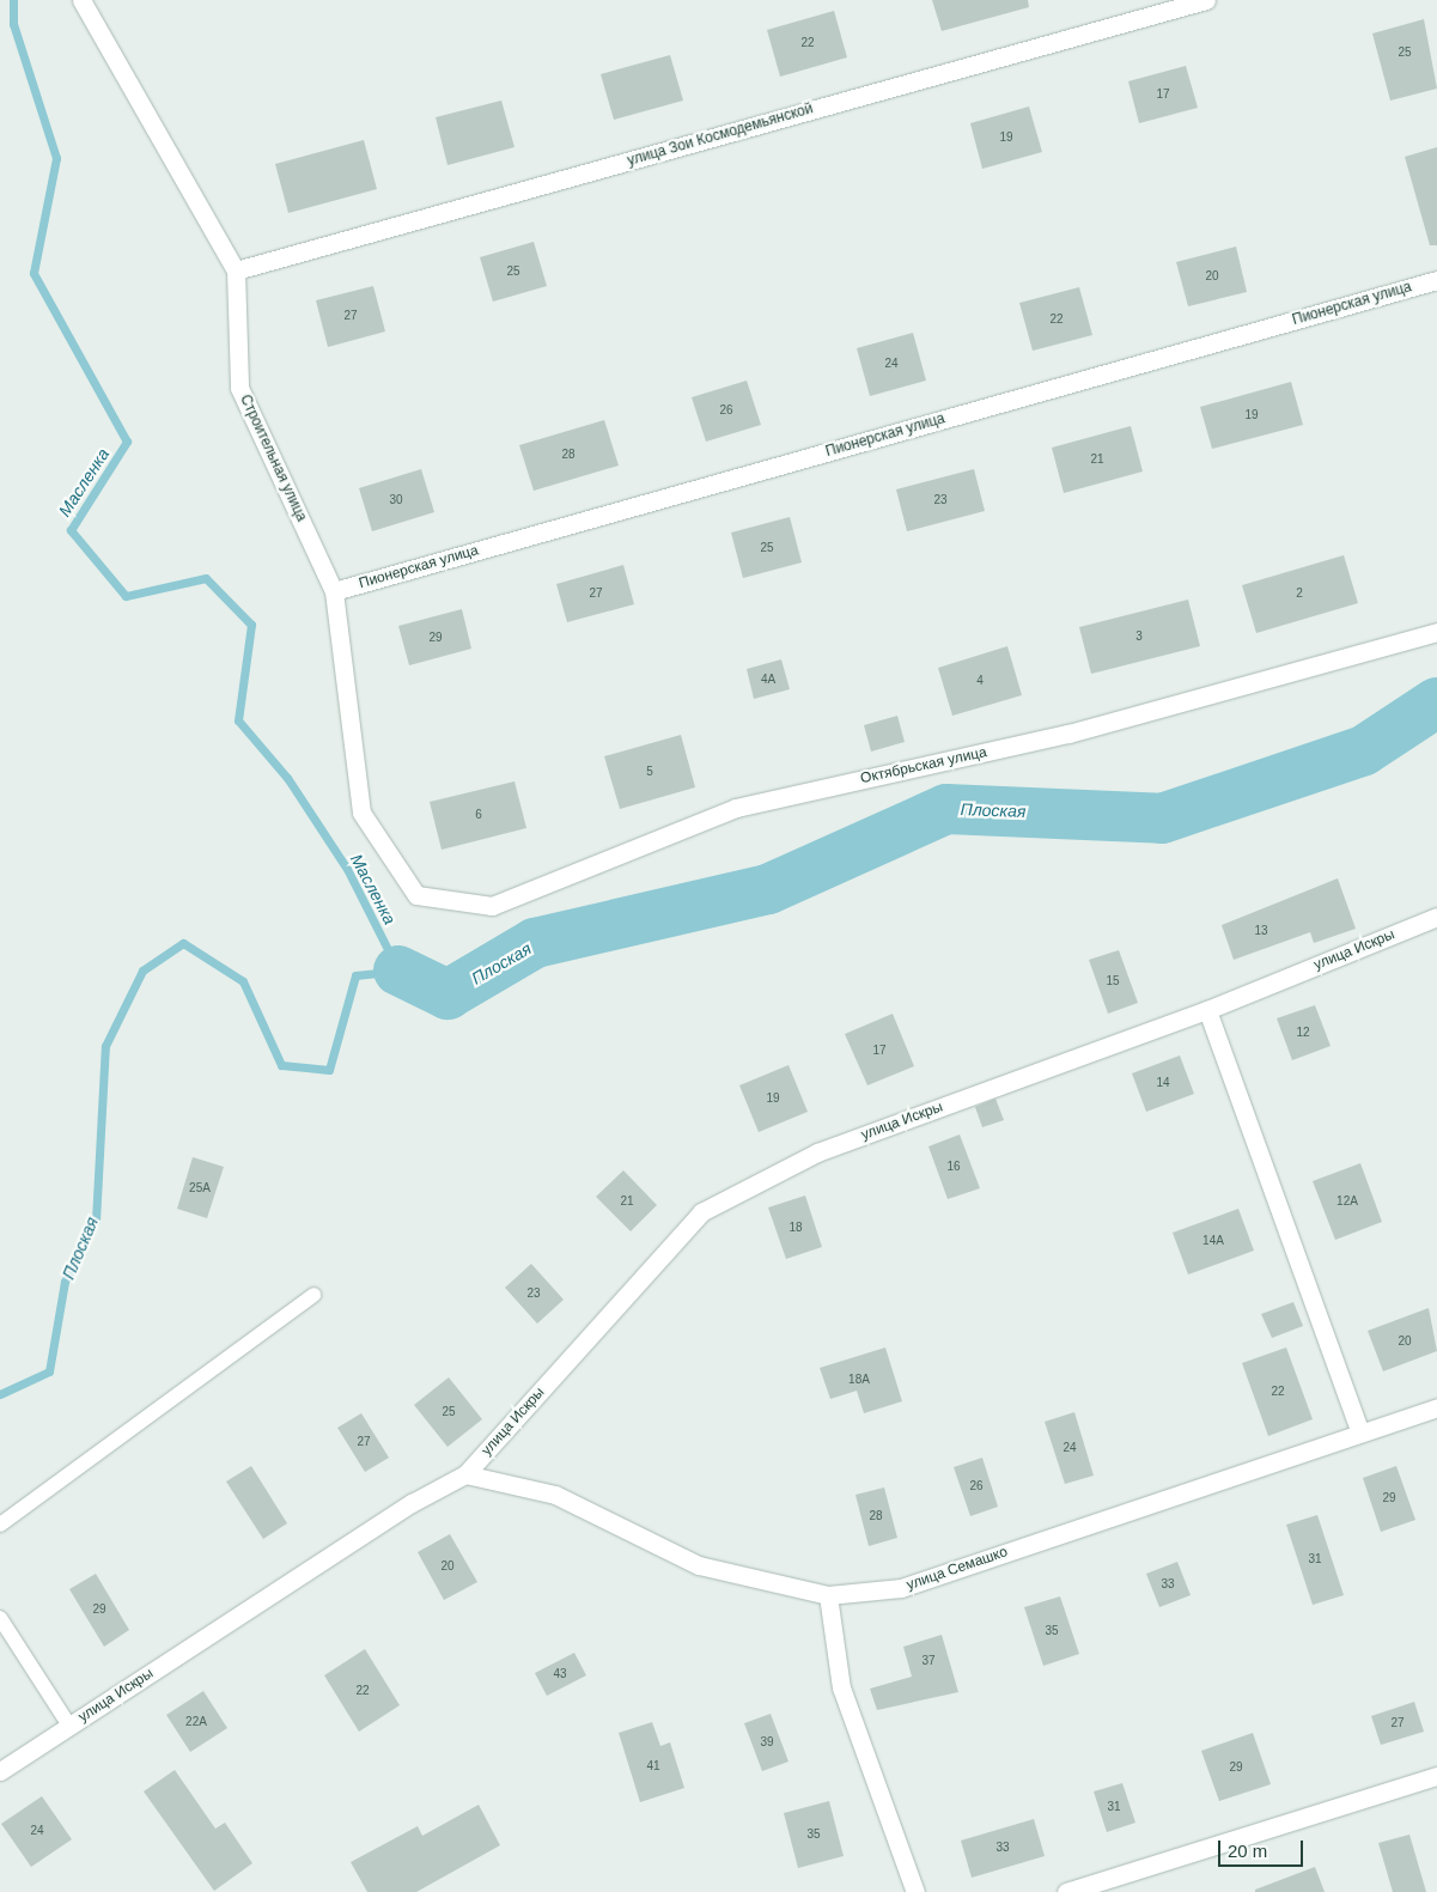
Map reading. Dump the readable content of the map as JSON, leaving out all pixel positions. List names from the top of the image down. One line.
{"streets":{"street":["улица Зои Космодемьянской","Пионерская улица","Строительная улица","Октябрьская улица","улица Искры","улица Семашко"]},"crossings":[["улица Зои Космодемьянской","Строительная улица"],["Пионерская улица","Строительная улица"],["Строительная улица","Октябрьская улица"],["улица Искры","улица Семашко"]],"water":["Масленка","Плоская"],"house_numbers":["22","25","17","19","25","20","27","22","24","26","19","28","21","30","23","25","27","2","3","29","4А","4","5","6","13","15","12","17","14","19","16","25А","21","12А","18","14А","23","20","18А","22","25","27","24","26","29","28","31","20","33","29","35","37","43","22","22А","27","39","41","29","31","24","35","33"],"scale_bar":"20 m"}
